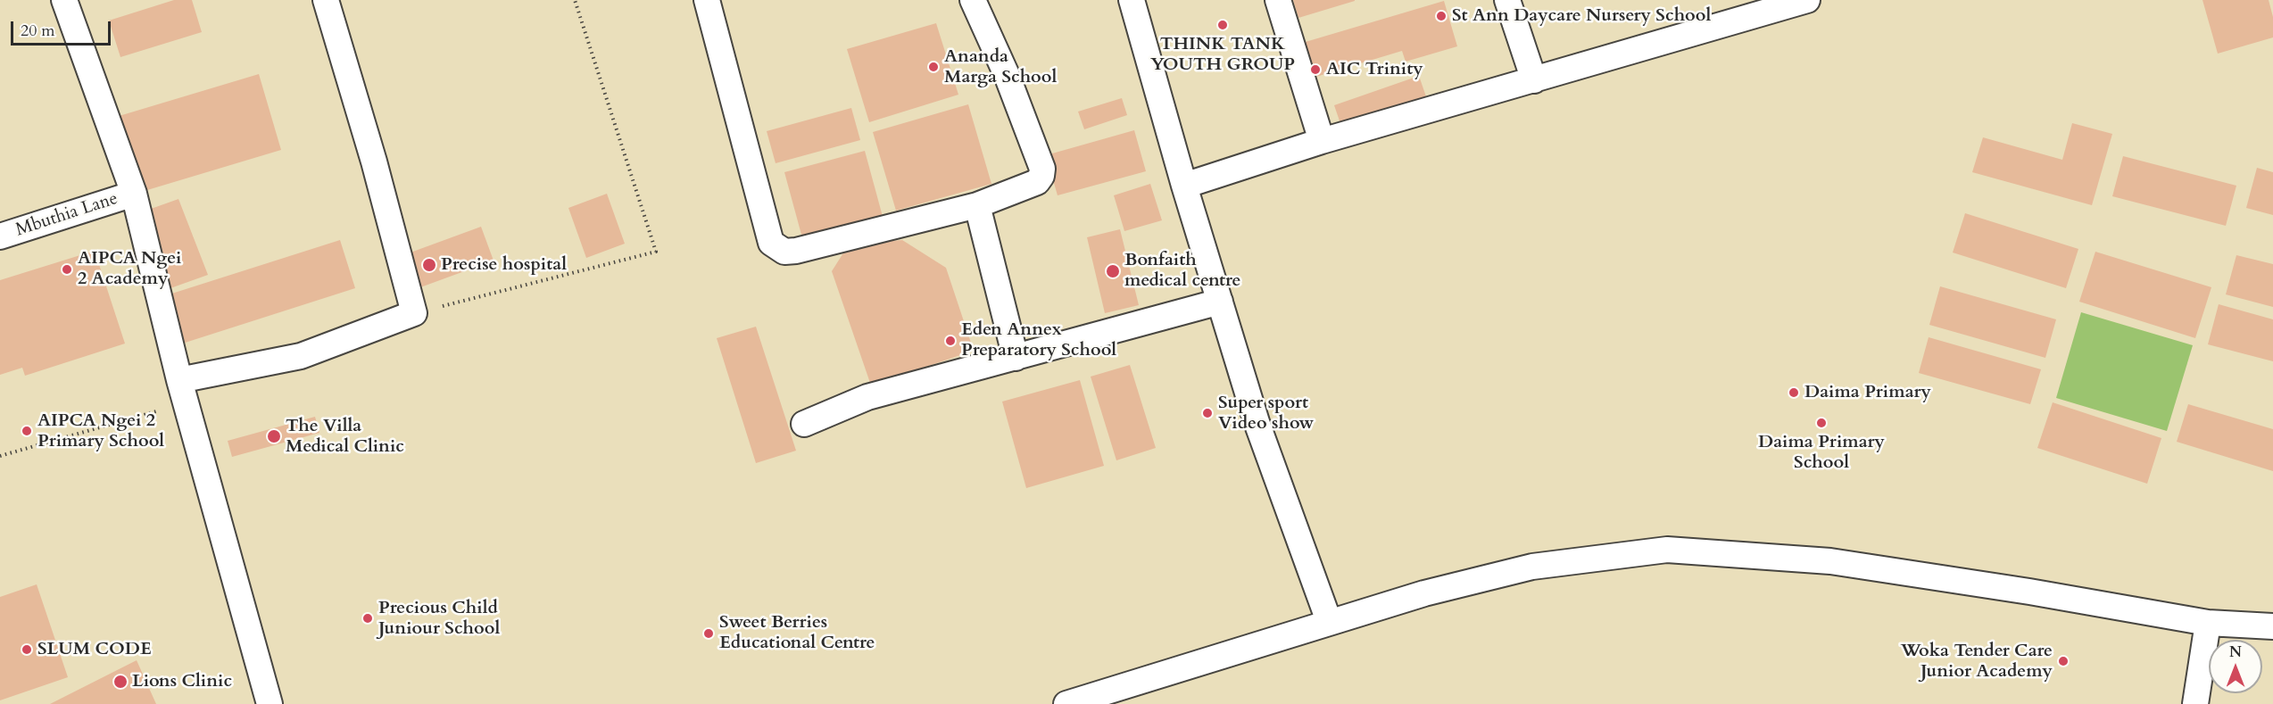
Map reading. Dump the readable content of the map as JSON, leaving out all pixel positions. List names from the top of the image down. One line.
{"streets":{"street":["Mbuthia Lane"]},"places":["St Ann Daycare Nursery School","THINK TANK YOUTH GROUP","Ananda Marga School","AIC Trinity","Precise hospital","AIPCA Ngei 2 Academy","Bonfaith medical centre","Eden Annex Preparatory School","Daima Primary","Super sport Video show","Daima Primary School","AIPCA Ngei 2 Primary School","The Villa Medical Clinic","Precious Child Juniour School","Sweet Berries Educational Centre","SLUM CODE","Woka Tender Care Junior Academy","Lions Clinic"],"scale_bar":"20 m","north":"top"}
